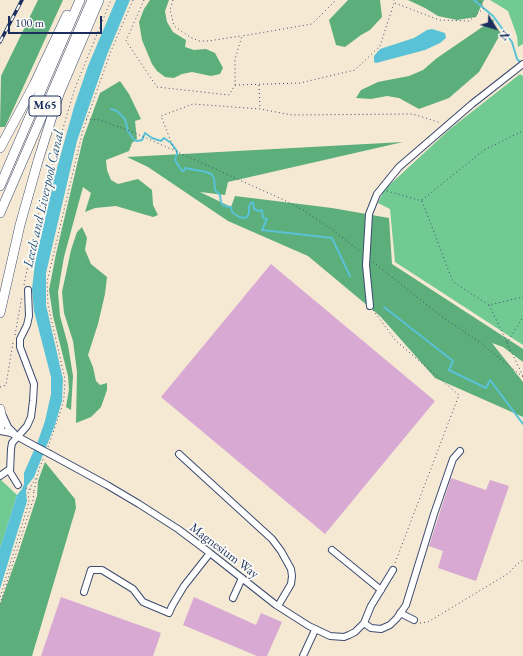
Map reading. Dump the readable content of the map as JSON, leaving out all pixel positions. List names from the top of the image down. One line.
{"streets":{"highway":["M65"],"street":["Magnesium Way"]},"water":["Leeds and Liverpool Canal"],"scale_bar":"100 m","north":"bottom right"}
